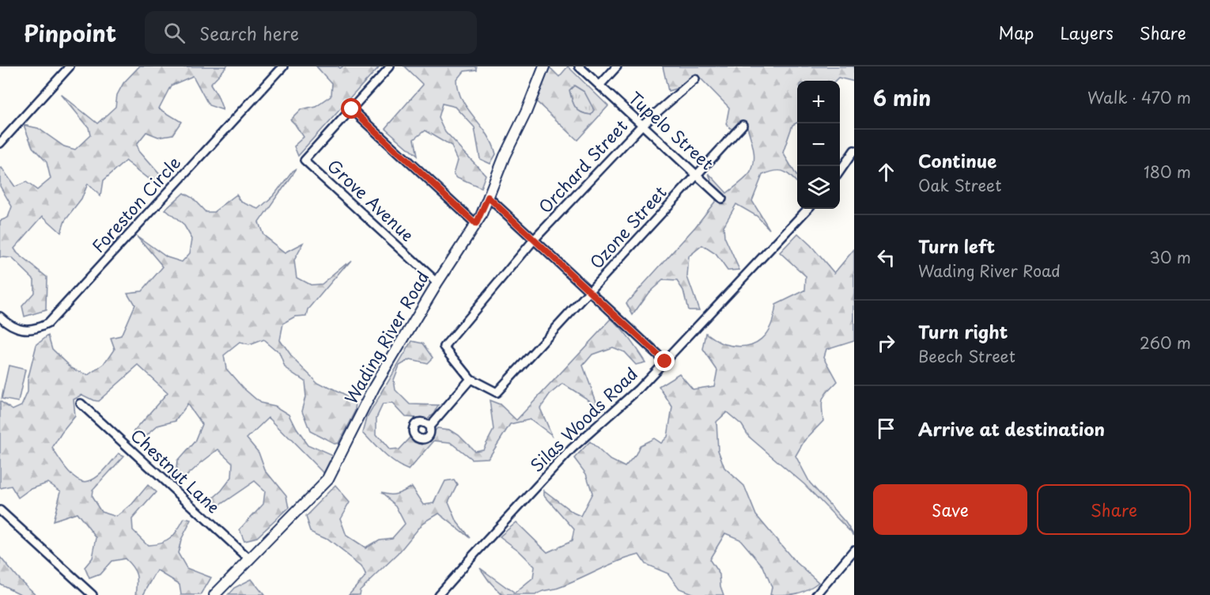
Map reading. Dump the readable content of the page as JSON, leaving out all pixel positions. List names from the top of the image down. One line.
{"streets":{"main road":["Wading River Road"],"street":["Tupelo Street","Orchard Street","Grove Avenue","Foreston Circle","Ozone Street","Silas Woods Road","Chestnut Lane"]},"crossings":[["Tupelo Street","Orchard Street"],["Tupelo Street","Ozone Street"],["Orchard Street","Ozone Street"],["Grove Avenue","Wading River Road"],["Wading River Road","Chestnut Lane"]],"page":{"header":"Pinpoint","search":"Search here","nav":["Map","Layers","Share"],"heading":["6 min","Walk · 470 m"],"map_buttons":["+","−"],"list":[["Continue","Oak Street","180 m"],["Turn left","Wading River Road","30 m"],["Turn right","Beech Street","260 m"],"Arrive at destination"],"buttons":["Save","Share"]}}
